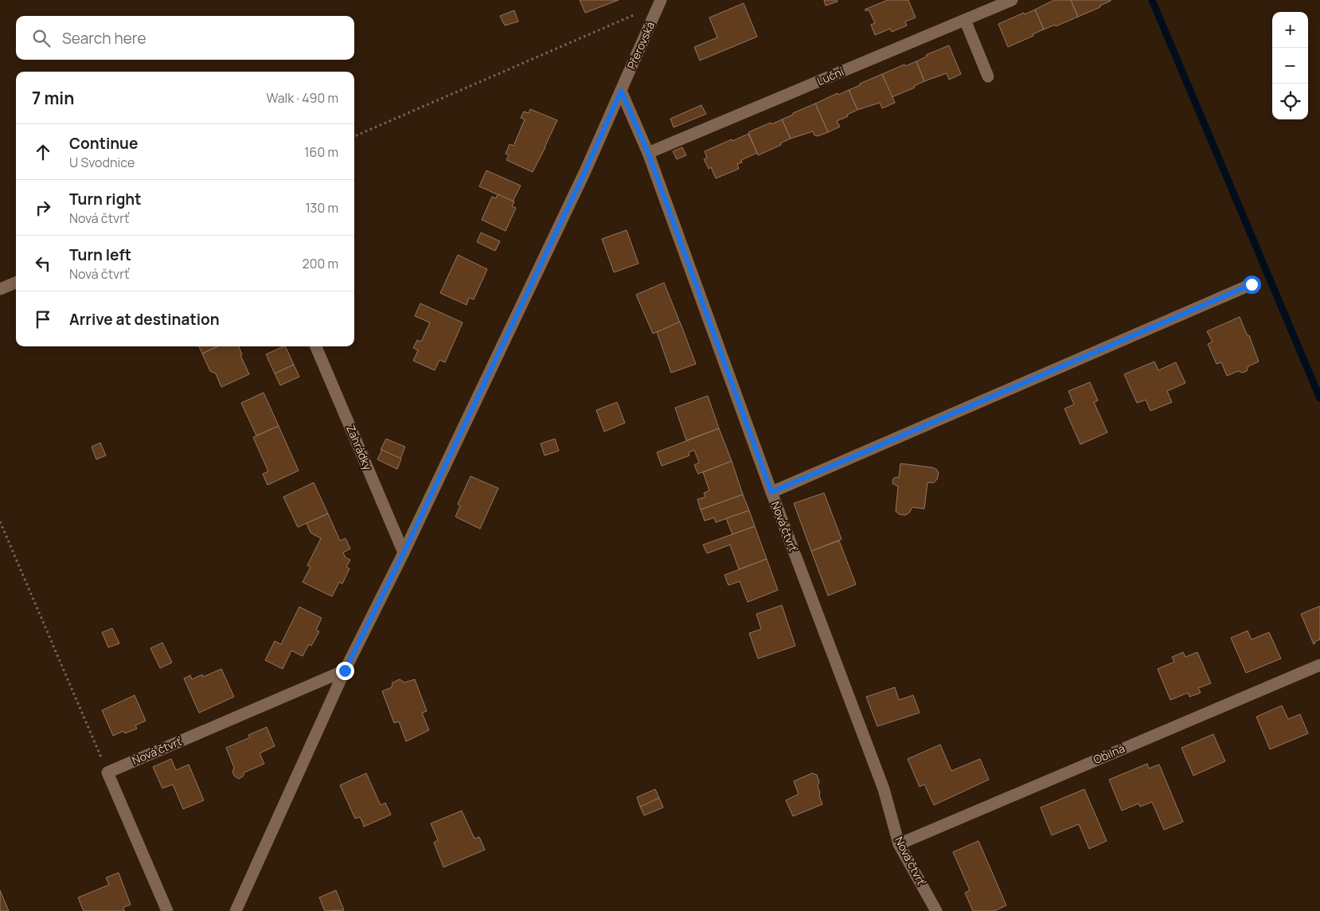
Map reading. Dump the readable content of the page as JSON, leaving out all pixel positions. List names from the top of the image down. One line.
{"streets":{"street":["Přerovská","Luční","Zahrádky","Nová čtvrť","Obilná"]},"crossings":[["Přerovská","Nová čtvrť"],["Luční","Nová čtvrť"],["Nová čtvrť","Obilná"]],"page":{"map_buttons":["+","−"],"search":"Search here","heading":["7 min","Walk · 490 m"],"list":[["Continue","U Svodnice","160 m"],["Turn right","Nová čtvrť","130 m"],["Turn left","Nová čtvrť","200 m"],"Arrive at destination"]}}
